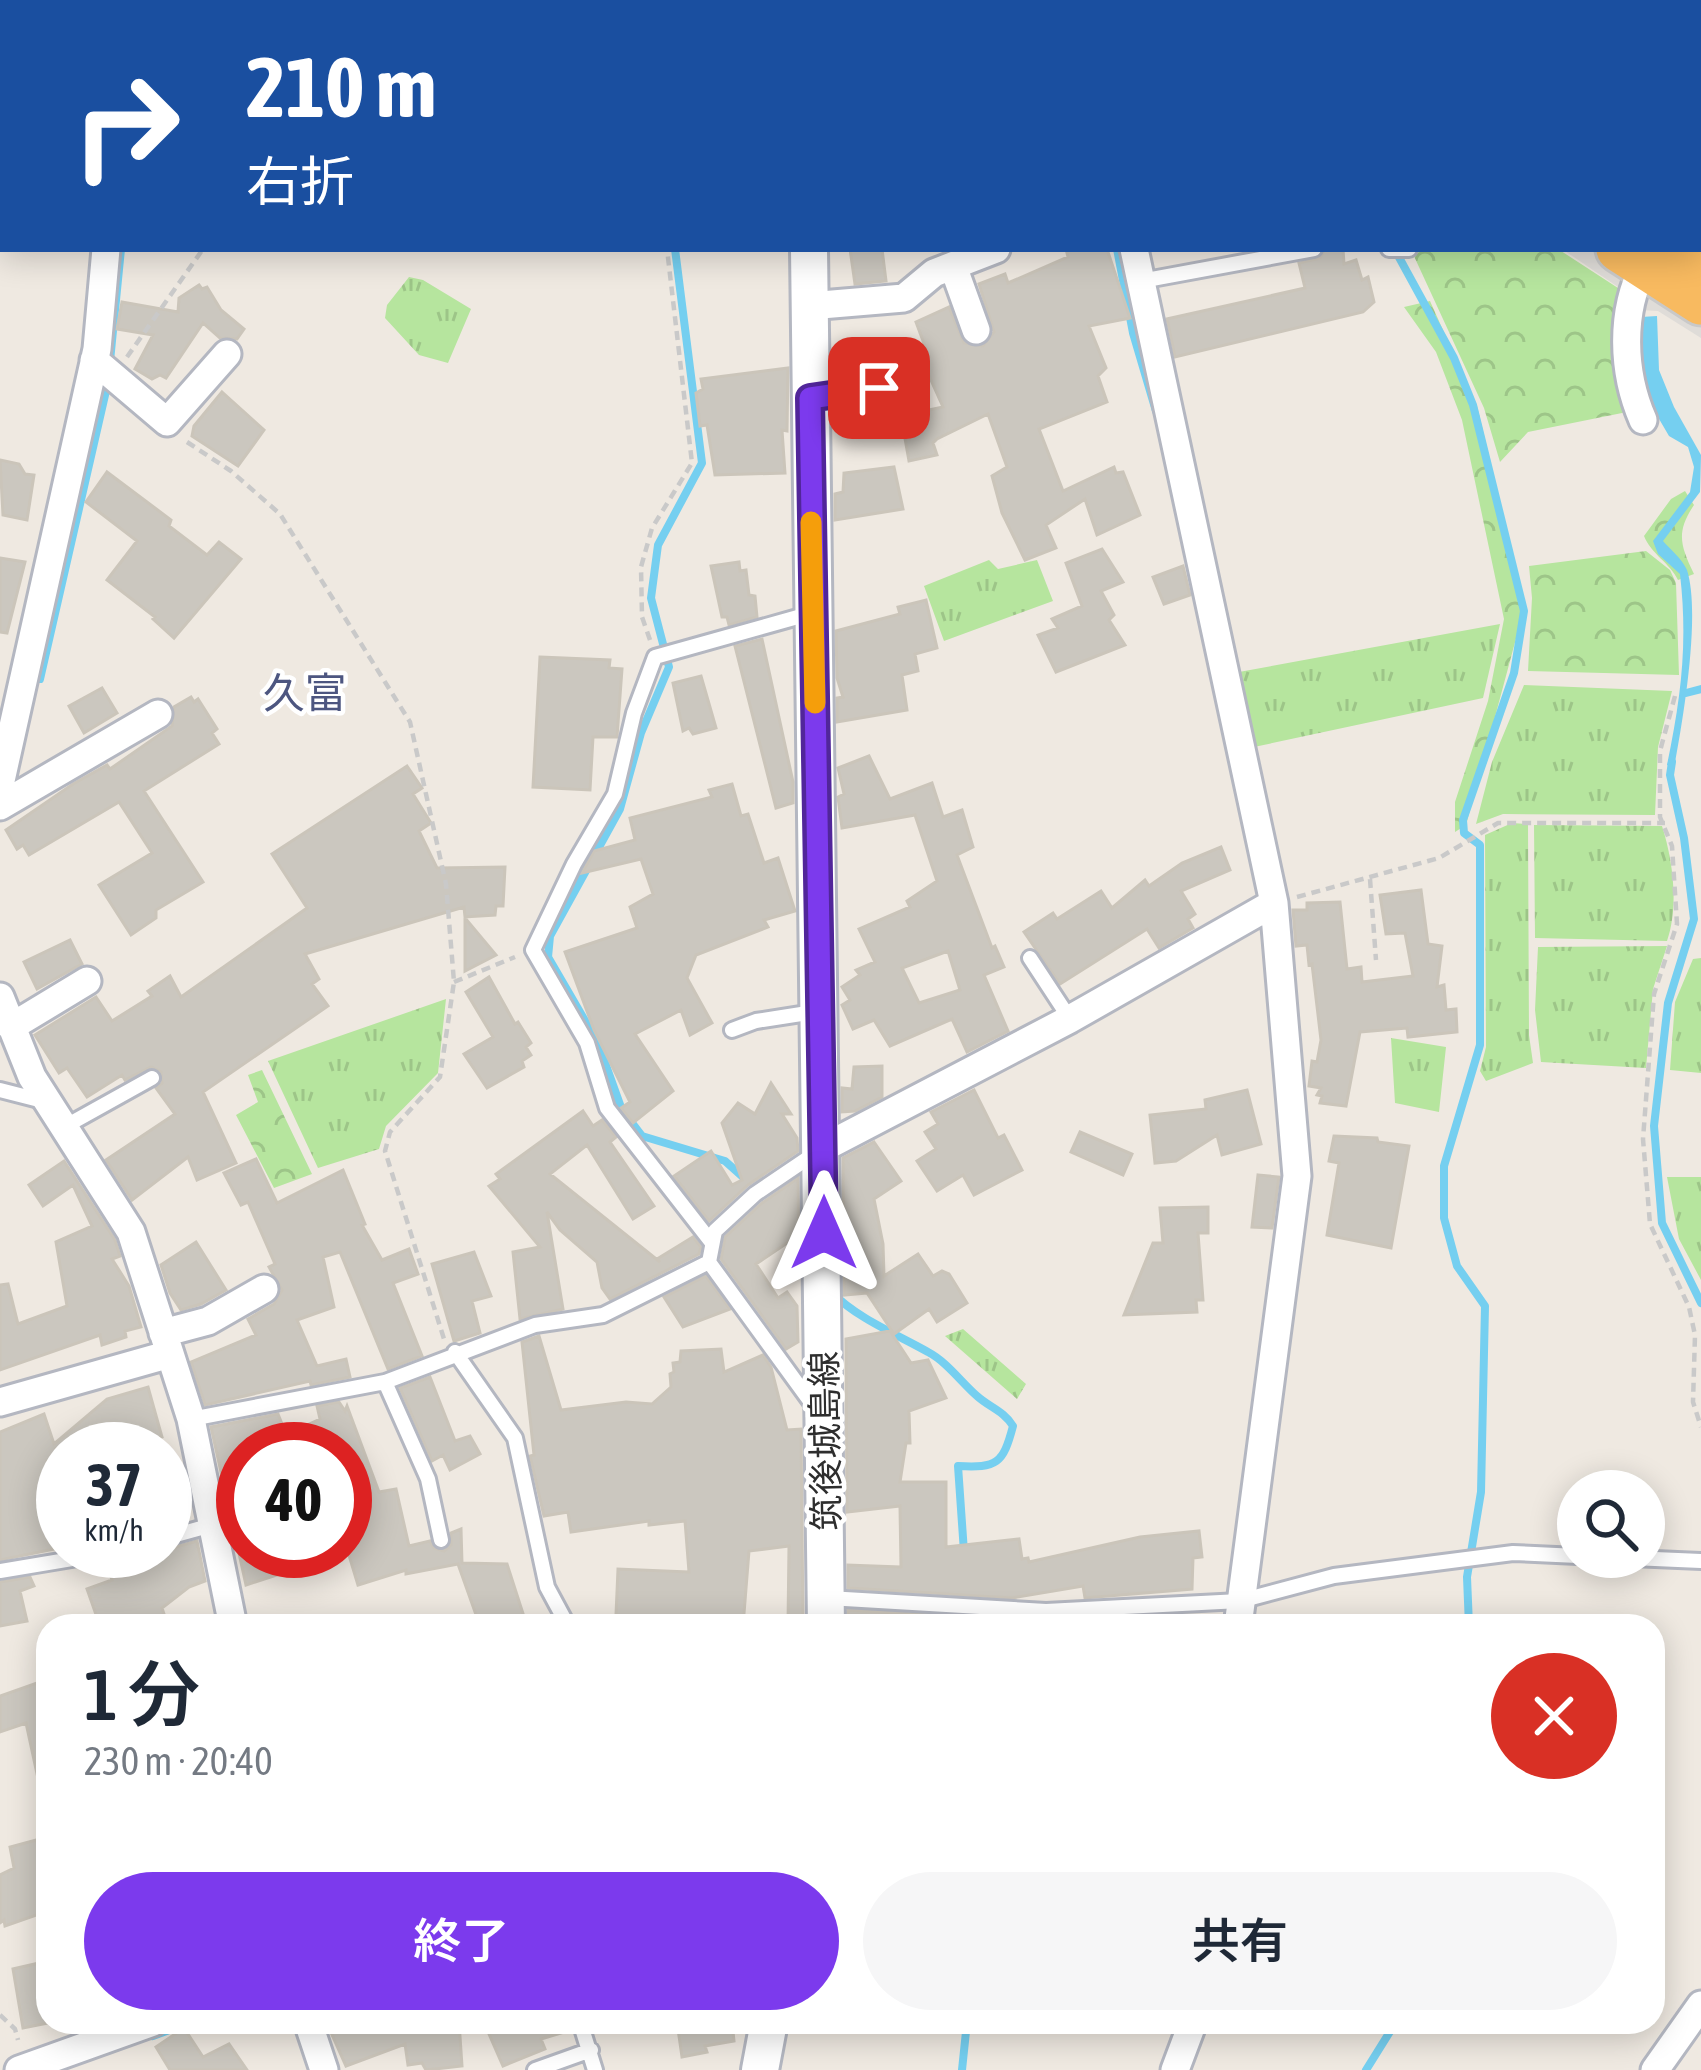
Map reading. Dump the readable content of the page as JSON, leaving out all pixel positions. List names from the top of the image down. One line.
{"streets":{"street":["筑後城島線"]},"districts":["久富"],"page":{"turn":["210 m","右折"],"speed":"37 km/h","limit":"40","heading":["1 分","230 m · 20:40"],"buttons":["終了","共有"]}}
